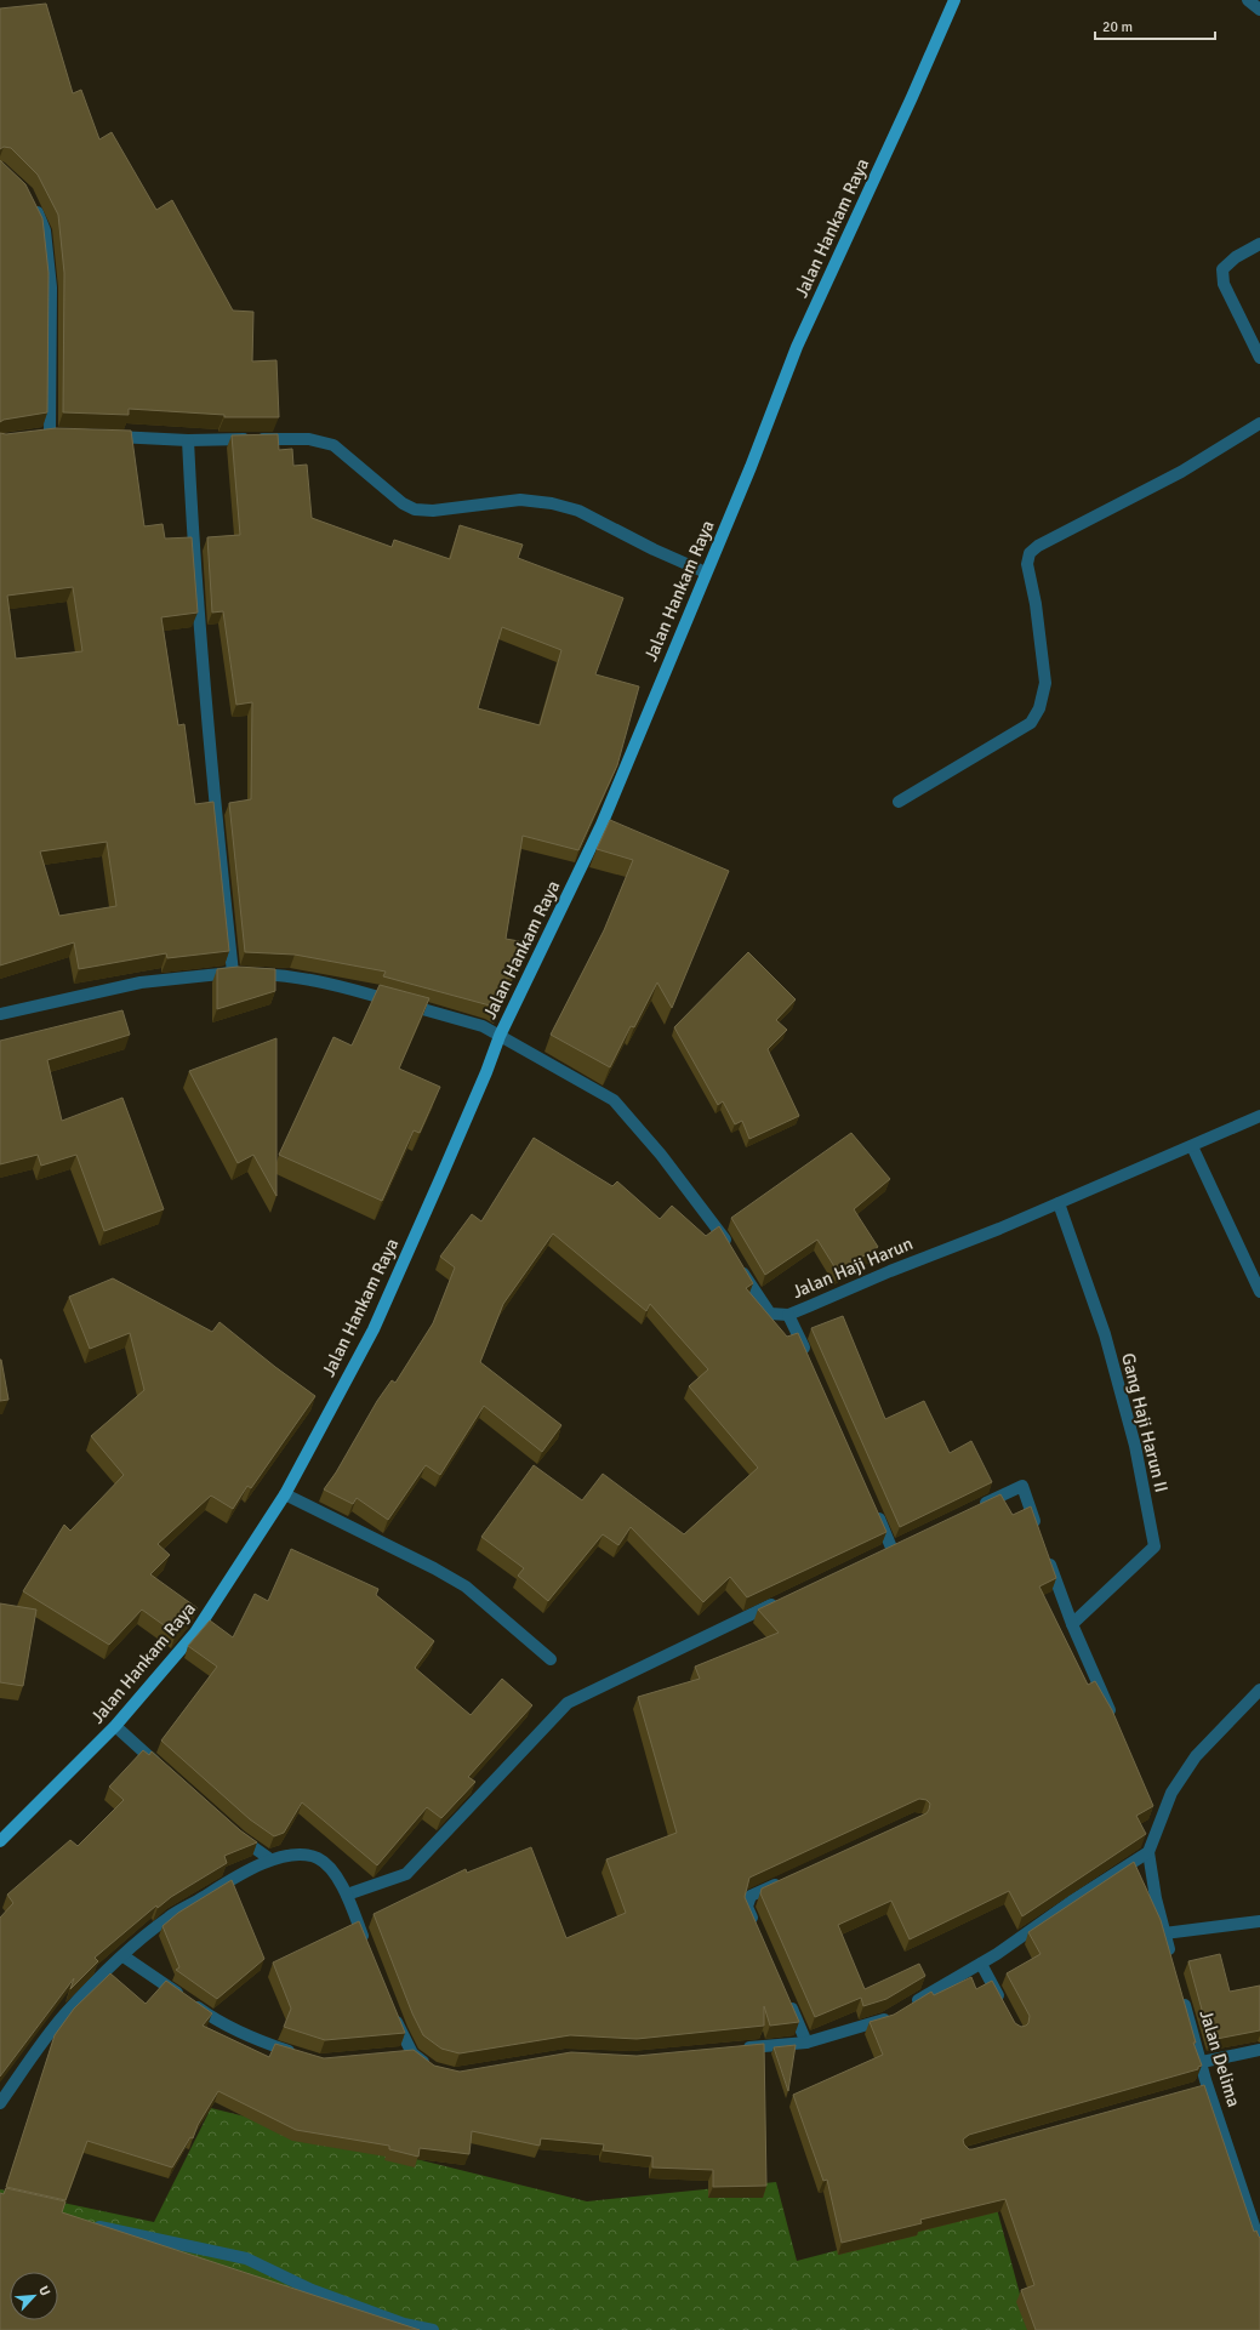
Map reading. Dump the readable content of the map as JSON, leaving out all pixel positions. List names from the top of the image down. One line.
{"streets":{"main road":["Jalan Hankam Raya"],"street":["Jalan Haji Harun","Gang Haji Harun II","Jalan Delima"]},"crossings":[["Jalan Hankam Raya","Jalan Haji Harun"],["Jalan Haji Harun","Gang Haji Harun II"]],"scale_bar":"20 m","north":"top right"}
